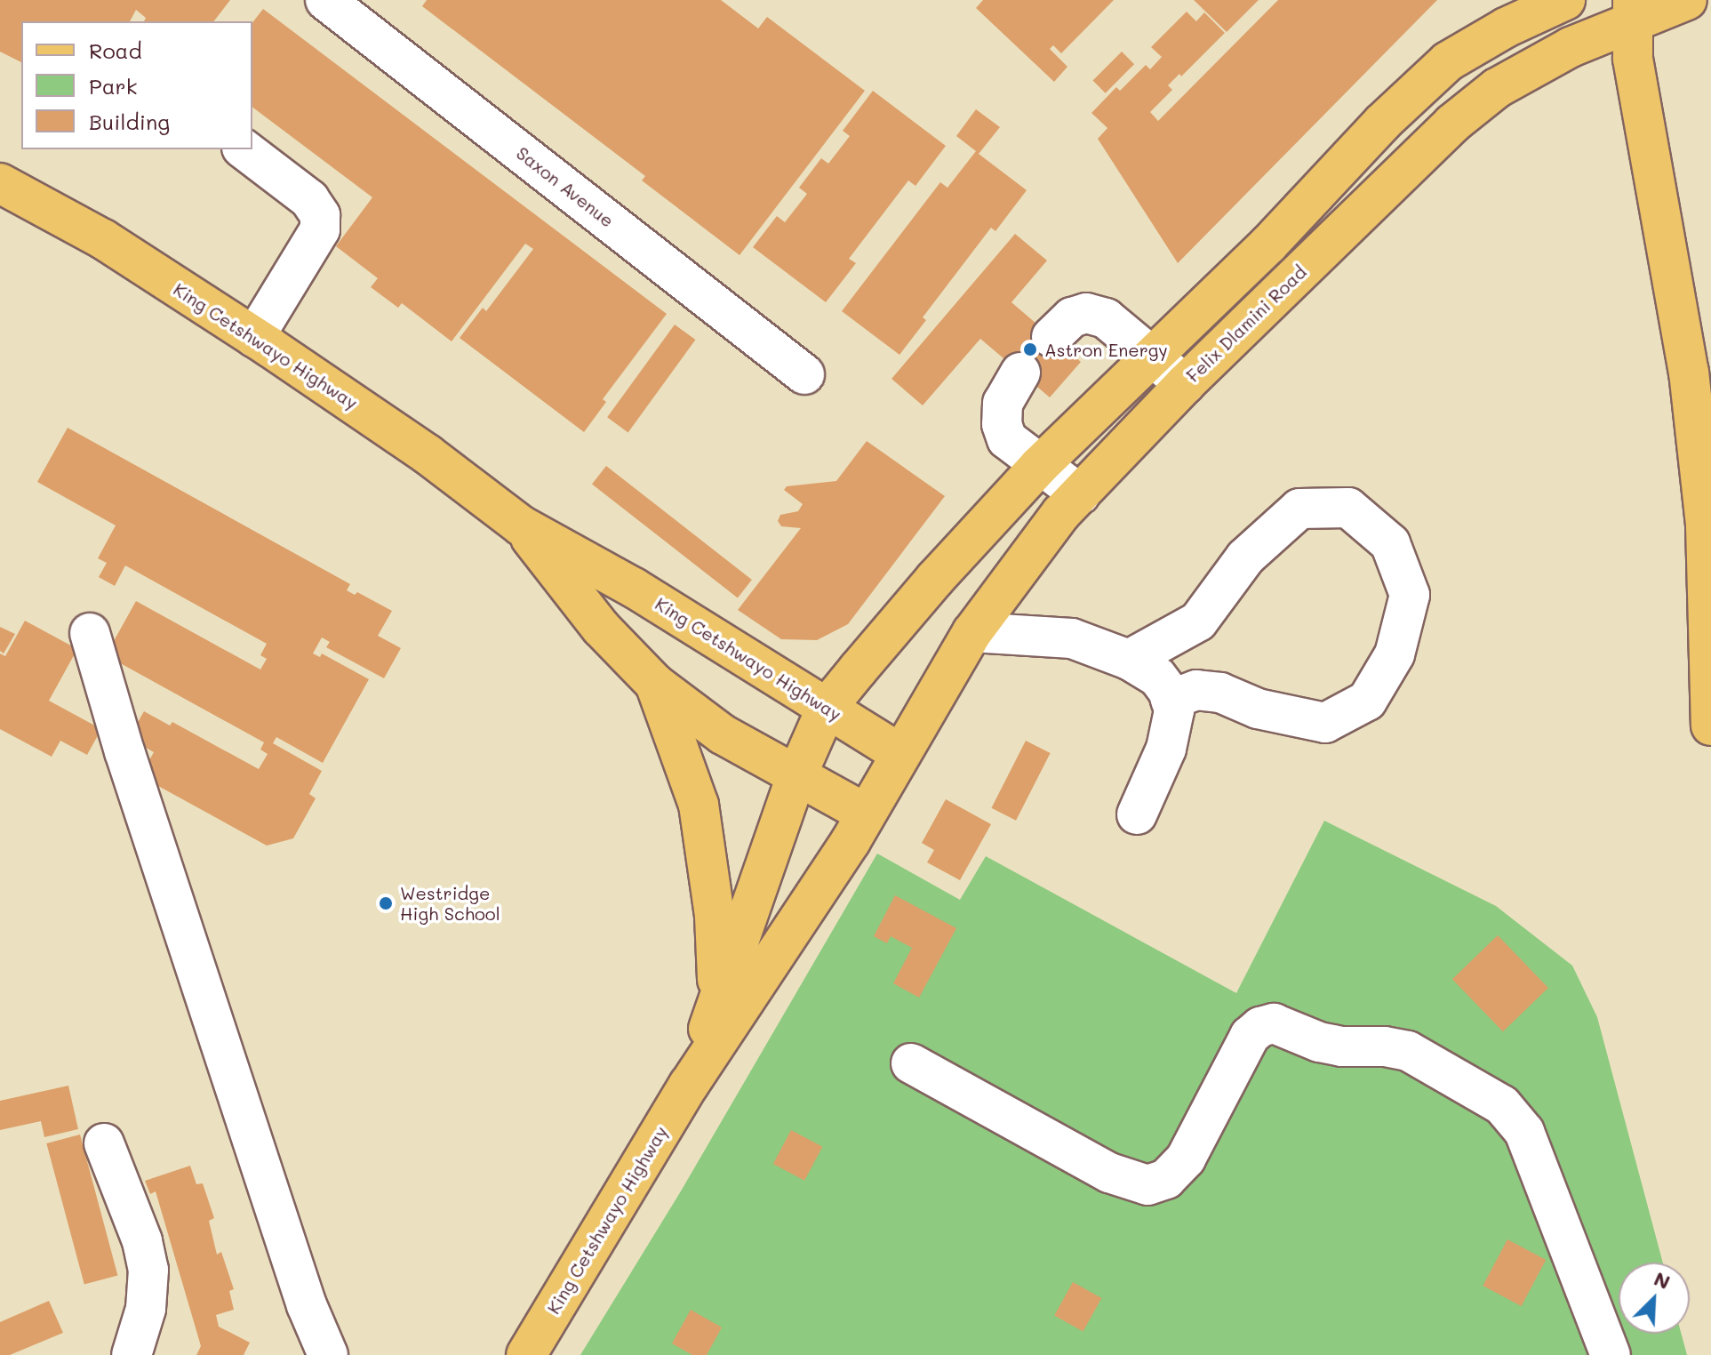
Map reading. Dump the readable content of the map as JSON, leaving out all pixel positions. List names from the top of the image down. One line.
{"streets":{"main road":["Felix Dlamini Road","King Cetshwayo Highway"],"street":["Saxon Avenue"]},"crossings":[["Felix Dlamini Road","King Cetshwayo Highway"]],"places":["Astron Energy","Westridge High School"],"legend":["Road","Park","Building"],"north":"top right"}
